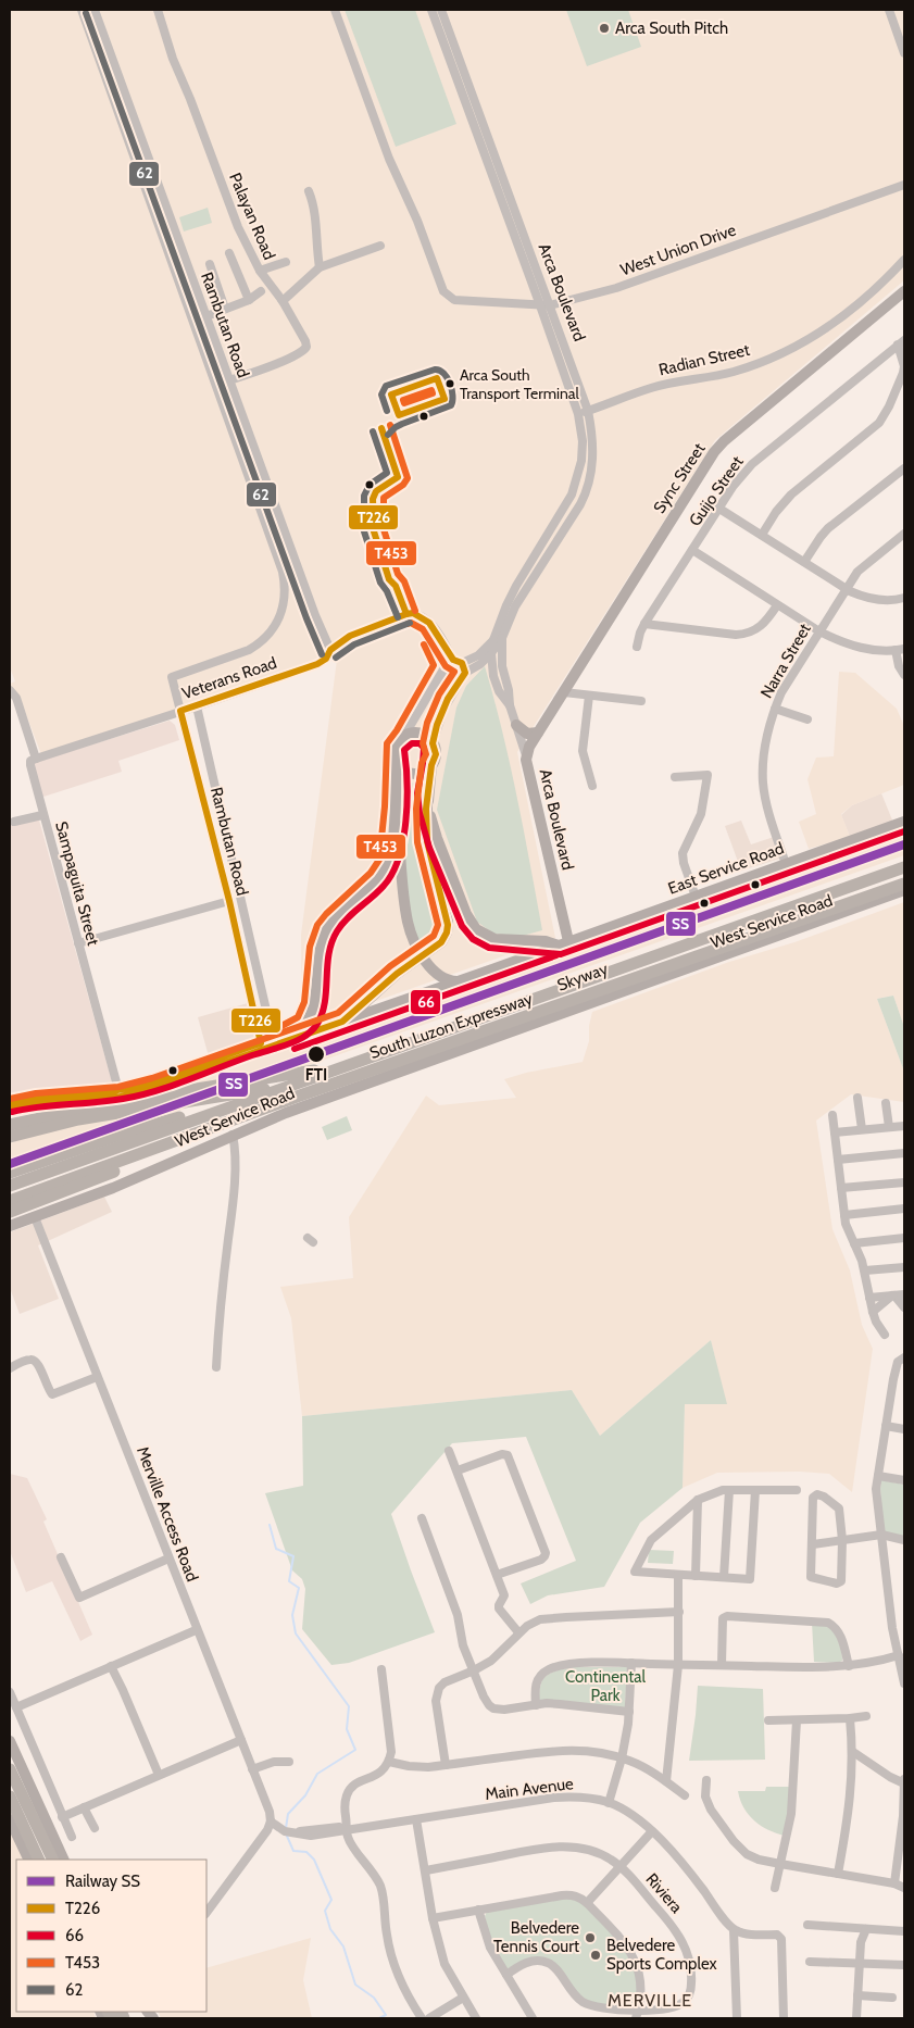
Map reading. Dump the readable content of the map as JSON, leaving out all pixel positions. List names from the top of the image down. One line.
{"streets":{"highway":["Skyway","South Luzon Expressway"],"main road":["Arca Boulevard","Sync Street","East Service Road","West Service Road"],"street":["Palayan Road","West Union Drive","Rambutan Road","Radian Street","Guijo Street","Narra Street","Veterans Road","Sampaguita Street","Merville Access Road","Main Avenue","Riviera"]},"crossings":[["Palayan Road","Rambutan Road"],["West Union Drive","Arca Boulevard"],["Arca Boulevard","Radian Street"],["Arca Boulevard","Sync Street"],["Arca Boulevard","East Service Road"],["Rambutan Road","Veterans Road"],["Narra Street","East Service Road"],["Veterans Road","Sampaguita Street"],["West Service Road","Merville Access Road"],["Skyway","South Luzon Expressway"],["Merville Access Road","Main Avenue"]],"districts":["MERVILLE"],"parks":["Continental Park"],"places":["Arca South Pitch","Arca South Transport Terminal","FTI","Belvedere Tennis Court","Belvedere Sports Complex"],"lines":["transit line 62","transit line T226","transit line T453","transit line 66","rail line SS"],"legend":["Railway SS","T226","66","T453","62"]}
